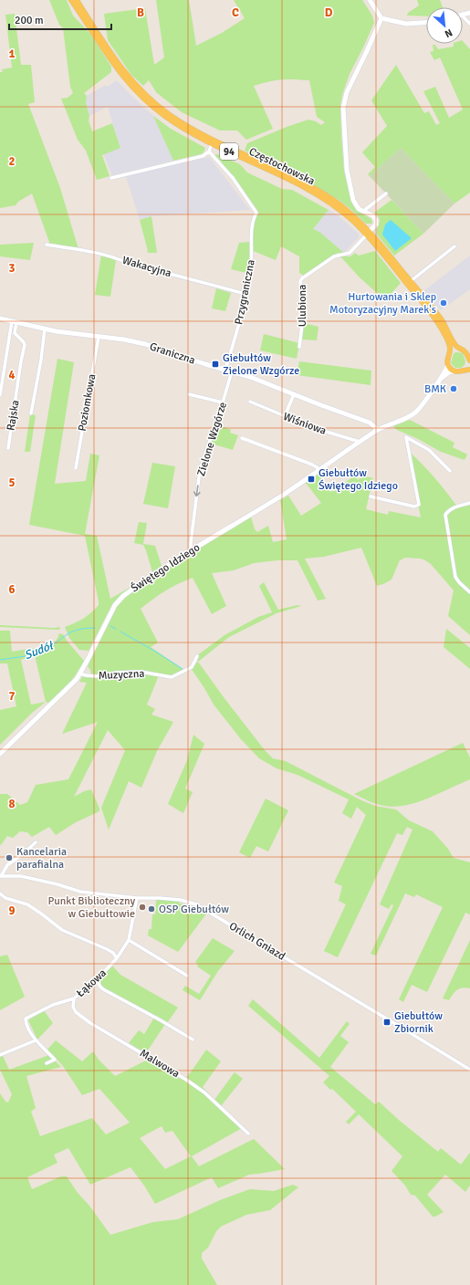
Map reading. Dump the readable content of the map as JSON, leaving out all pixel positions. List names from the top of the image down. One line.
{"streets":{"main road":["94","Częstochowska"],"street":["Wakacyjna","Przygraniczna","Ulubiona","Graniczna","Poziomkowa","Rajska","Wiśniowa","Zielone Wzgórze","Świętego Idziego","Muzyczna","Orlich Gniazd","Łąkowa","Malwowa"]},"crossings":[["94","Częstochowska"],["94","Świętego Idziego"],["Częstochowska","Ulubiona"],["Częstochowska","Świętego Idziego"],["Wakacyjna","Przygraniczna"],["Przygraniczna","Graniczna"],["Graniczna","Poziomkowa"],["Graniczna","Rajska"],["Graniczna","Zielone Wzgórze"],["Graniczna","Świętego Idziego"],["Wiśniowa","Świętego Idziego"],["Zielone Wzgórze","Świętego Idziego"],["Świętego Idziego","Muzyczna"],["Orlich Gniazd","Łąkowa"],["Łąkowa","Malwowa"]],"one_way":["Zielone Wzgórze"],"water":["Sudół"],"places":{"other":["Hurtowania i Sklep Motoryzacyjny Marek's","BMK","Kancelaria parafialna","Punkt Biblioteczny w Giebułtowie","OSP Giebułtów"],"transit":["Giebułtów Zielone Wzgórze","Giebułtów Świętego Idziego","Giebułtów Zbiornik"]},"scale_bar":"200 m","north":"bottom right","grid":{"columns":["B","C","D"],"rows":["1","2","3","4","5","6","7","8","9"]}}
